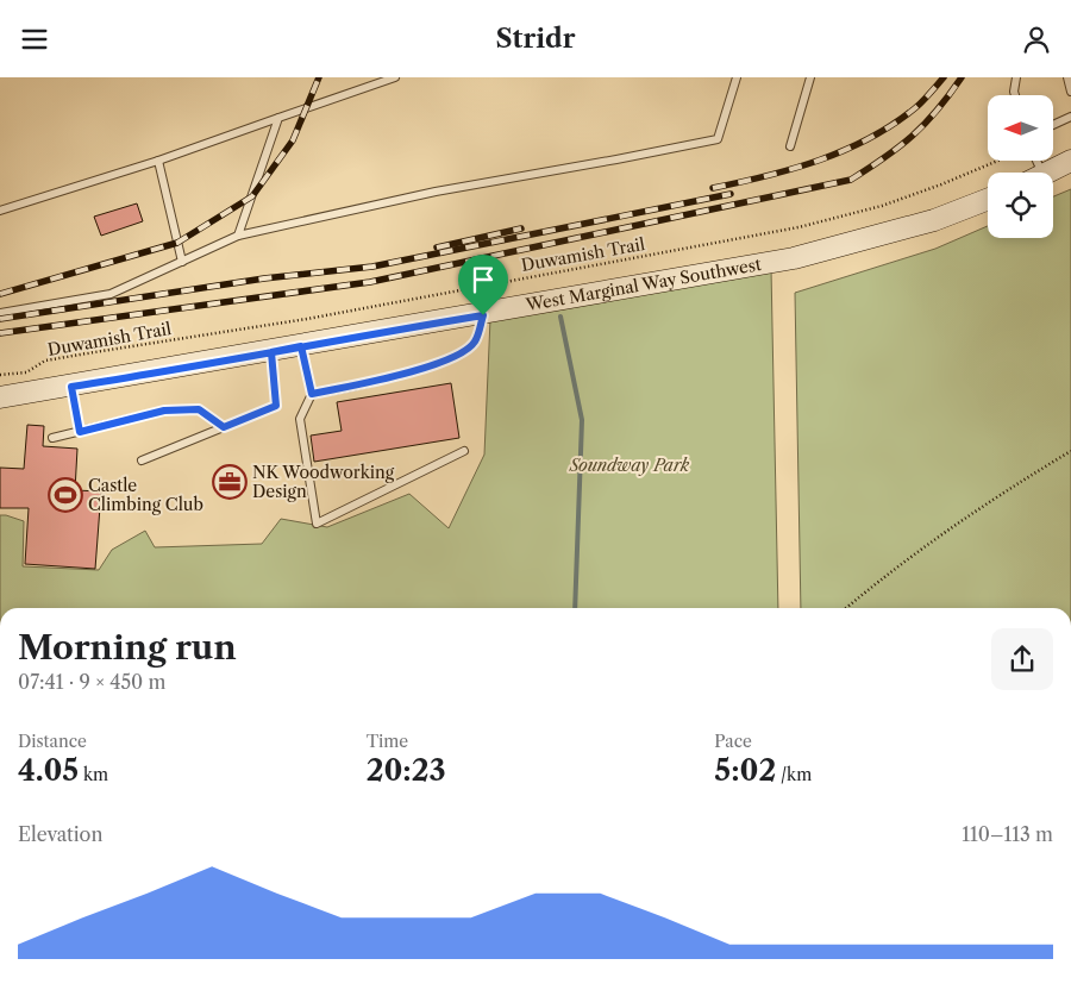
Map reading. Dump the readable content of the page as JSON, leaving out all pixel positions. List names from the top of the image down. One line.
{"streets":{"main road":["West Marginal Way Southwest"],"path":["Duwamish Trail"]},"parks":["Soundway Park"],"places":{"office":["NK Woodworking Design"],"sports":["Castle Climbing Club"]},"north":"left","page":{"header":"Stridr","heading":["Morning run","07:41 · 9 × 450 m"],"stats":[["Distance","4.05 km"],["Time","20:23"],["Pace","5:02 /km"]],"chart":["Elevation","110–113 m"]}}
